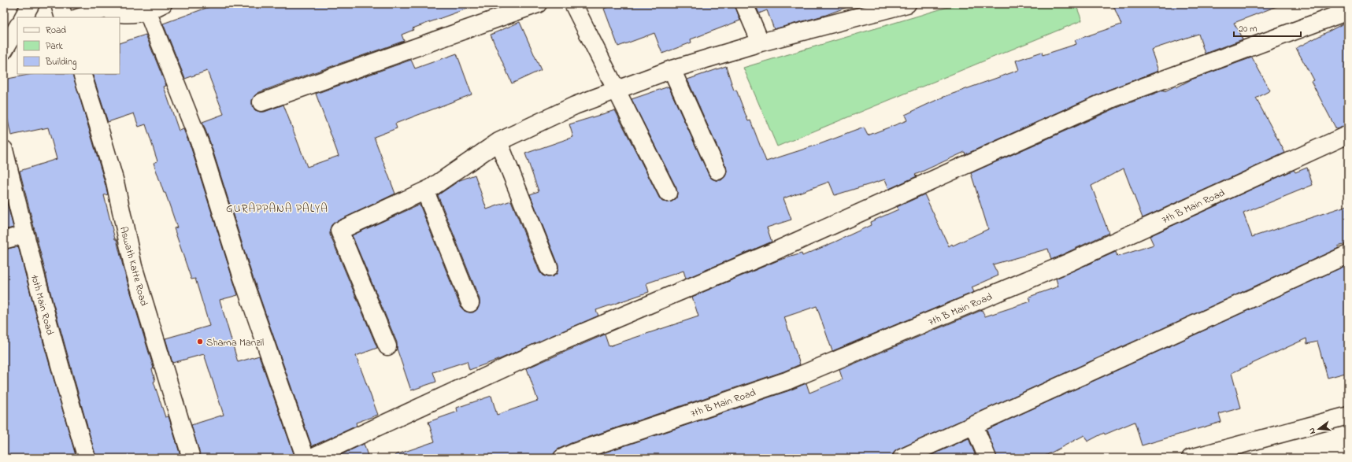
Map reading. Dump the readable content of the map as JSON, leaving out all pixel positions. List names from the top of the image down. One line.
{"streets":{"street":["7th B Main Road","Aswath Katte Road","10th Main Road"]},"districts":["GURAPPANA PALYA"],"places":["Shama Manzil"],"legend":["Road","Park","Building"],"scale_bar":"20 m","north":"left"}
